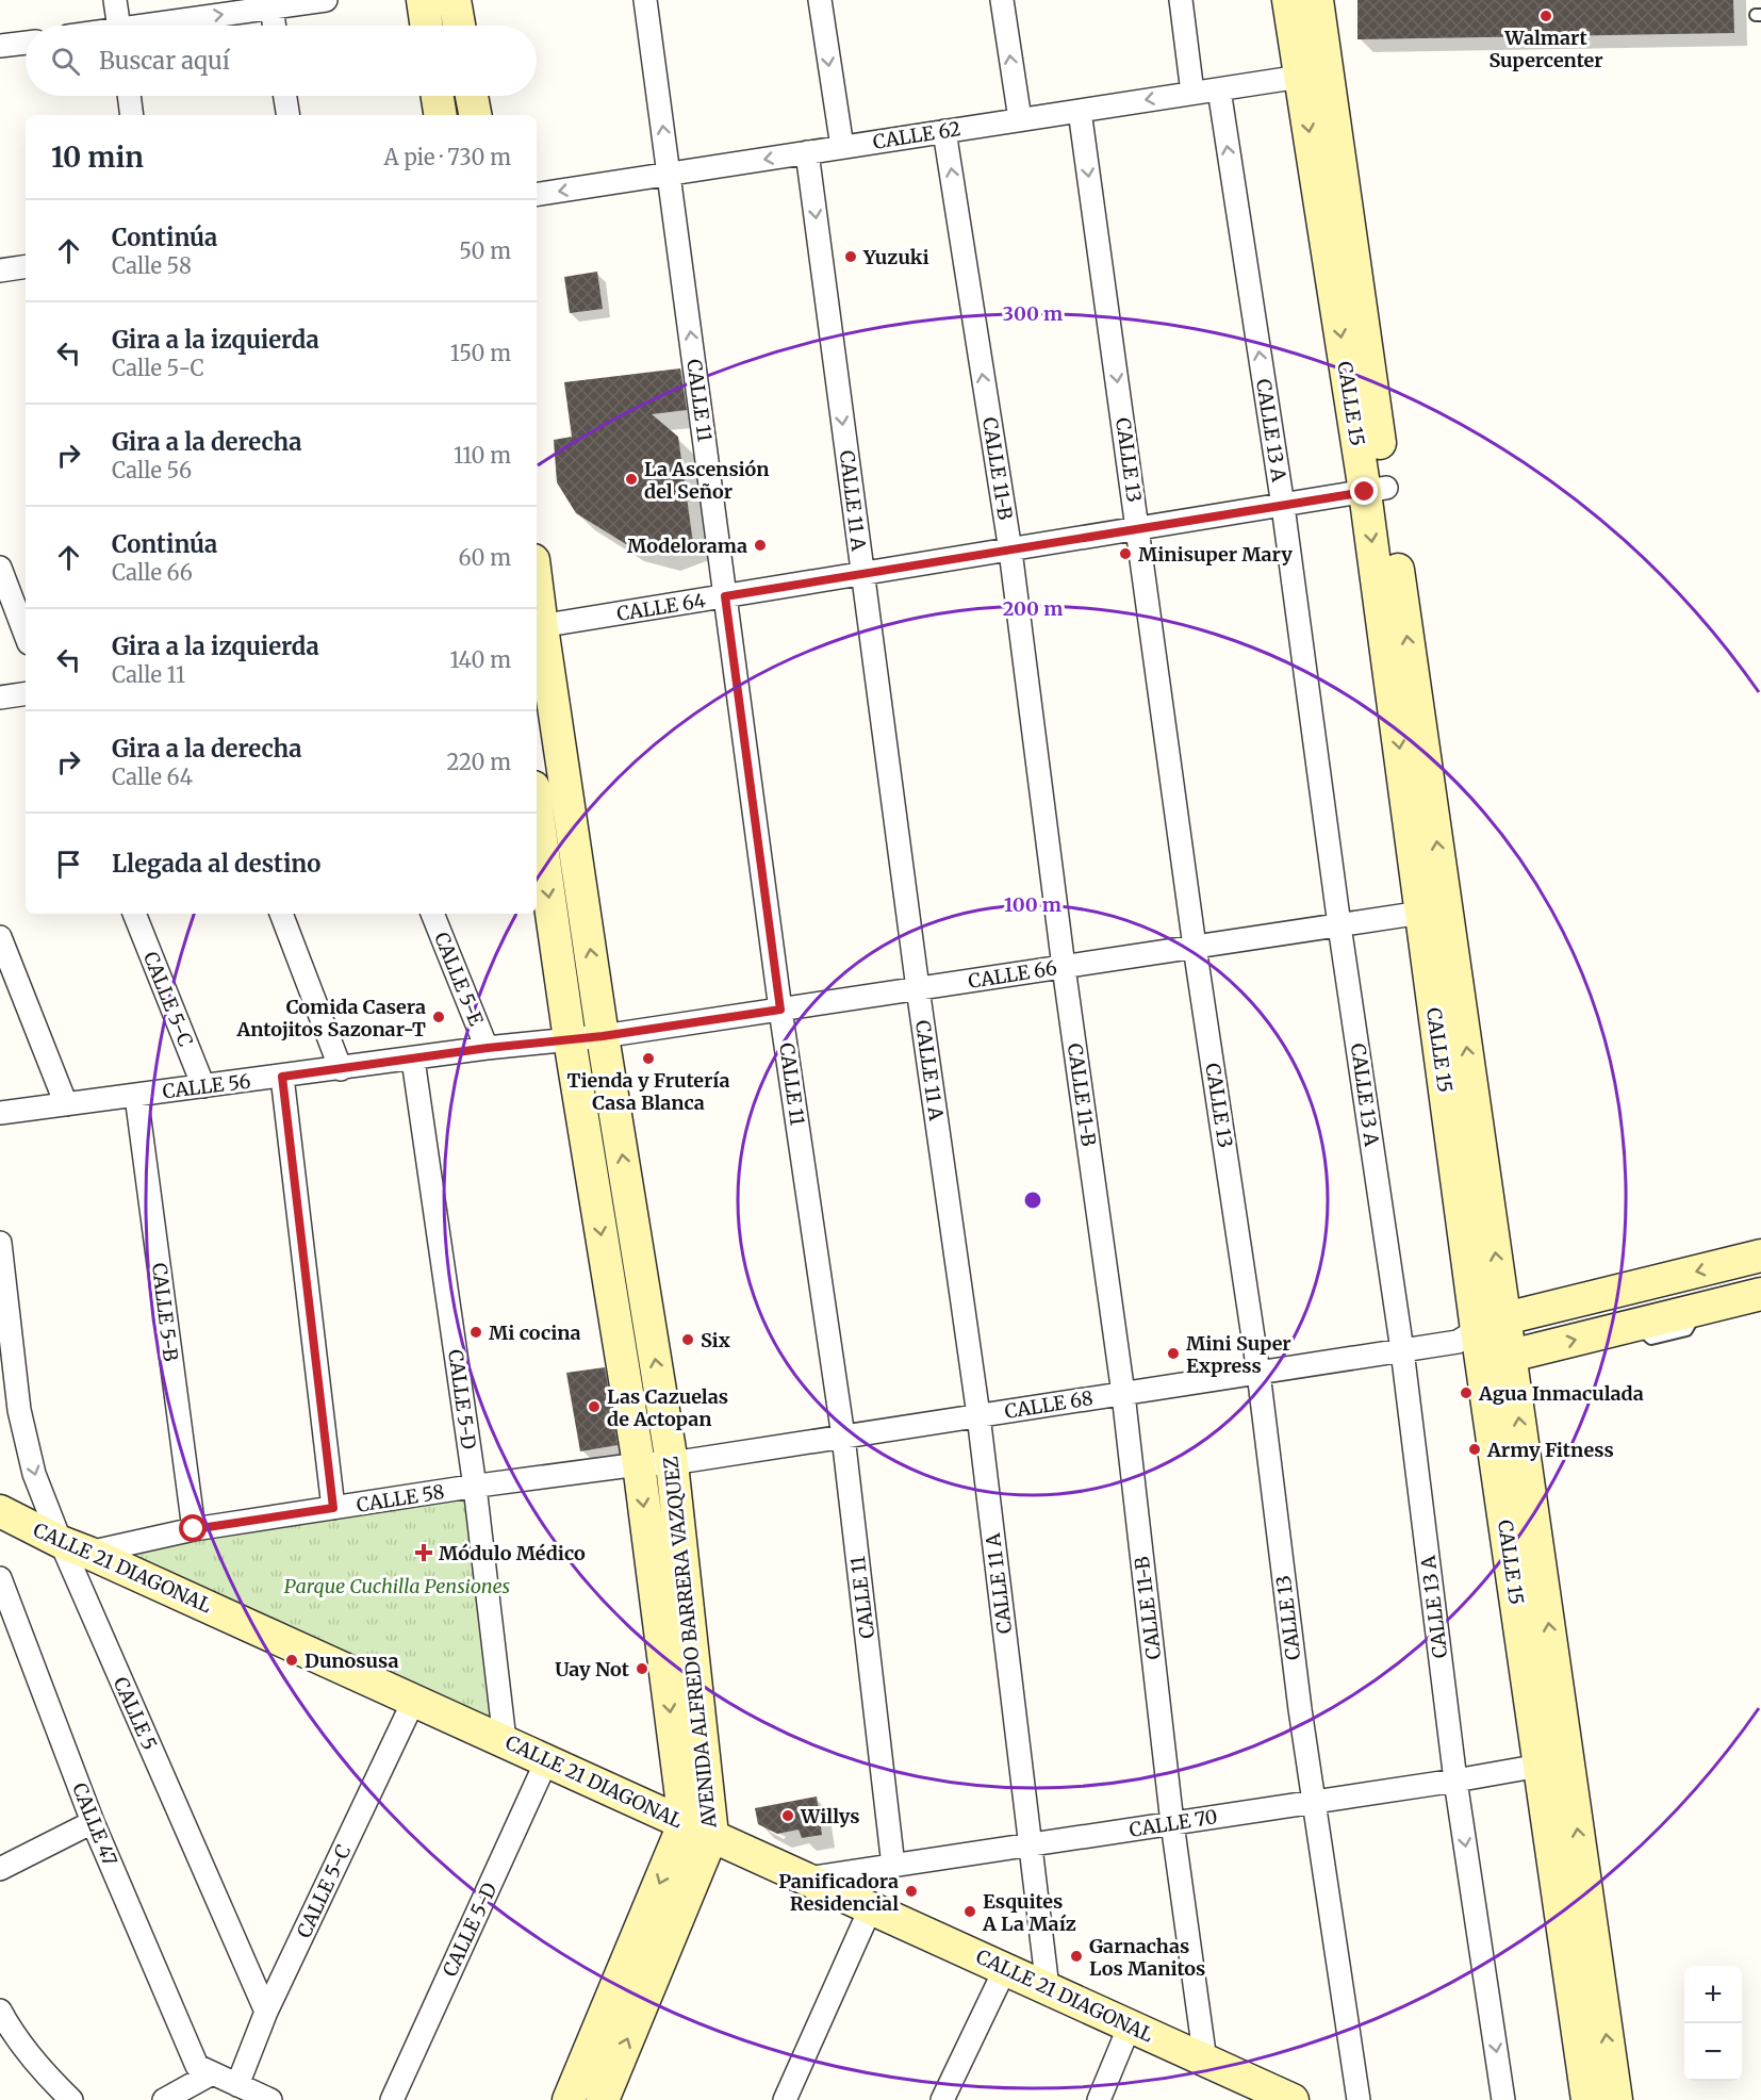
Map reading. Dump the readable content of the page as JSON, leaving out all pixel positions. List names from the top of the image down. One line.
{"streets":{"street":["CALLE 62","CALLE 11","CALLE 15","CALLE 13 A","CALLE 13","CALLE 11-B","CALLE 11 A","CALLE 64","CALLE 66","CALLE 5-E","CALLE 5-C","CALLE 56","CALLE 5-B","CALLE 5-D","CALLE 68","CALLE 58","CALLE 21 DIAGONAL","AVENIDA ALFREDO BARRERA VAZQUEZ","CALLE 5","CALLE 70","CALLE 47"]},"crossings":[["CALLE 62","CALLE 11"],["CALLE 62","CALLE 15"],["CALLE 62","CALLE 13 A"],["CALLE 62","CALLE 13"],["CALLE 62","CALLE 11-B"],["CALLE 62","CALLE 11 A"],["CALLE 11","CALLE 64"],["CALLE 11","CALLE 66"],["CALLE 11","CALLE 68"],["CALLE 11","CALLE 70"],["CALLE 15","CALLE 64"],["CALLE 15","CALLE 66"],["CALLE 15","CALLE 68"],["CALLE 15","CALLE 70"],["CALLE 13 A","CALLE 64"],["CALLE 13 A","CALLE 66"],["CALLE 13 A","CALLE 68"],["CALLE 13 A","CALLE 70"],["CALLE 13","CALLE 64"],["CALLE 13","CALLE 66"],["CALLE 13","CALLE 68"],["CALLE 13","CALLE 70"],["CALLE 11-B","CALLE 64"],["CALLE 11-B","CALLE 66"],["CALLE 11-B","CALLE 68"],["CALLE 11-B","CALLE 21 DIAGONAL"],["CALLE 11-B","CALLE 70"],["CALLE 11 A","CALLE 64"],["CALLE 11 A","CALLE 66"],["CALLE 11 A","CALLE 68"],["CALLE 11 A","CALLE 21 DIAGONAL"],["CALLE 11 A","CALLE 70"],["CALLE 64","AVENIDA ALFREDO BARRERA VAZQUEZ"],["CALLE 66","CALLE 56"],["CALLE 66","AVENIDA ALFREDO BARRERA VAZQUEZ"],["CALLE 5-E","CALLE 56"],["CALLE 5-C","CALLE 56"],["CALLE 5-C","CALLE 21 DIAGONAL"],["CALLE 5-C","CALLE 5"],["CALLE 56","CALLE 5-B"],["CALLE 56","CALLE 5-D"],["CALLE 56","AVENIDA ALFREDO BARRERA VAZQUEZ"],["CALLE 5-B","CALLE 58"],["CALLE 5-D","CALLE 58"],["CALLE 5-D","CALLE 21 DIAGONAL"],["CALLE 68","CALLE 58"],["CALLE 68","AVENIDA ALFREDO BARRERA VAZQUEZ"],["CALLE 58","CALLE 21 DIAGONAL"],["CALLE 58","AVENIDA ALFREDO BARRERA VAZQUEZ"],["CALLE 58","CALLE 5"],["CALLE 21 DIAGONAL","AVENIDA ALFREDO BARRERA VAZQUEZ"],["CALLE 21 DIAGONAL","CALLE 5"],["CALLE 21 DIAGONAL","CALLE 70"]],"one_way":["CALLE 62"],"parks":["Parque Cuchilla Pensiones"],"places":{"other":["Walmart Supercenter","Yuzuki","La Ascensión del Señor","Modelorama","Minisuper Mary","Comida Casera Antojitos Sazonar-T","Tienda y Frutería Casa Blanca","Mi cocina","Six","Mini Super Express","Agua Inmaculada","Las Cazuelas de Actopan","Army Fitness","Dunosusa","Uay Not","Willys","Panificadora Residencial","Esquites A La Maíz","Garnachas Los Manitos"],"health":["Módulo Médico"]},"page":{"search":"Buscar aquí","heading":["10 min","A pie · 730 m"],"list":[["Continúa","Calle 58","50 m"],["Gira a la izquierda","Calle 5-C","150 m"],["Gira a la derecha","Calle 56","110 m"],["Continúa","Calle 66","60 m"],["Gira a la izquierda","Calle 11","140 m"],["Gira a la derecha","Calle 64","220 m"],"Llegada al destino"],"map_buttons":["+","−"]},"rings":["300 m","200 m","100 m"]}
